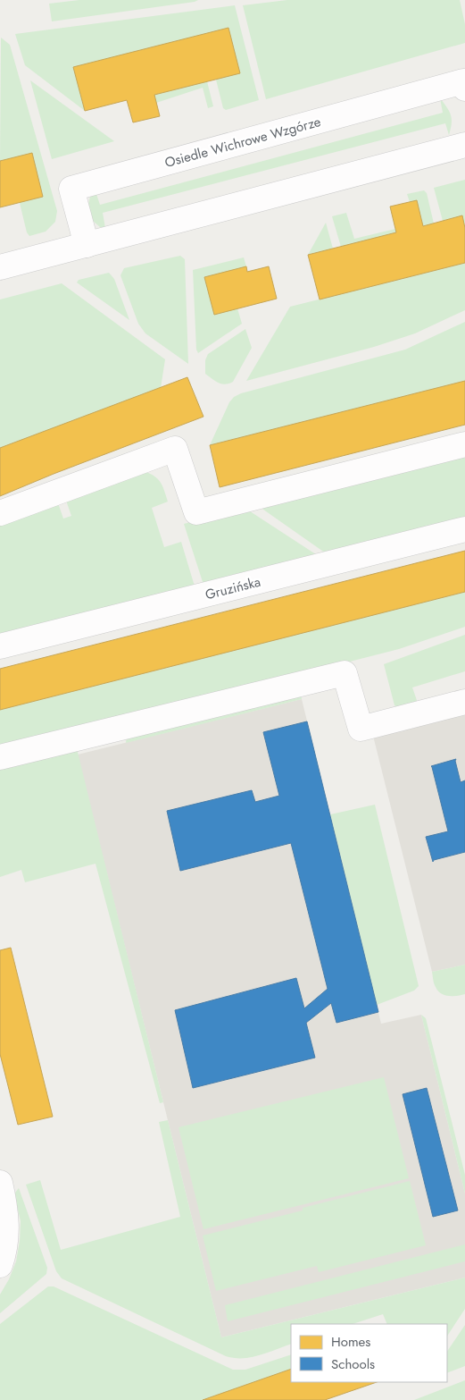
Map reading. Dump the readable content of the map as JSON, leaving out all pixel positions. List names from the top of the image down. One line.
{"streets":{"street":["Osiedle Wichrowe Wzgórze","Gruzińska"]},"legend":["Homes","Schools"]}
